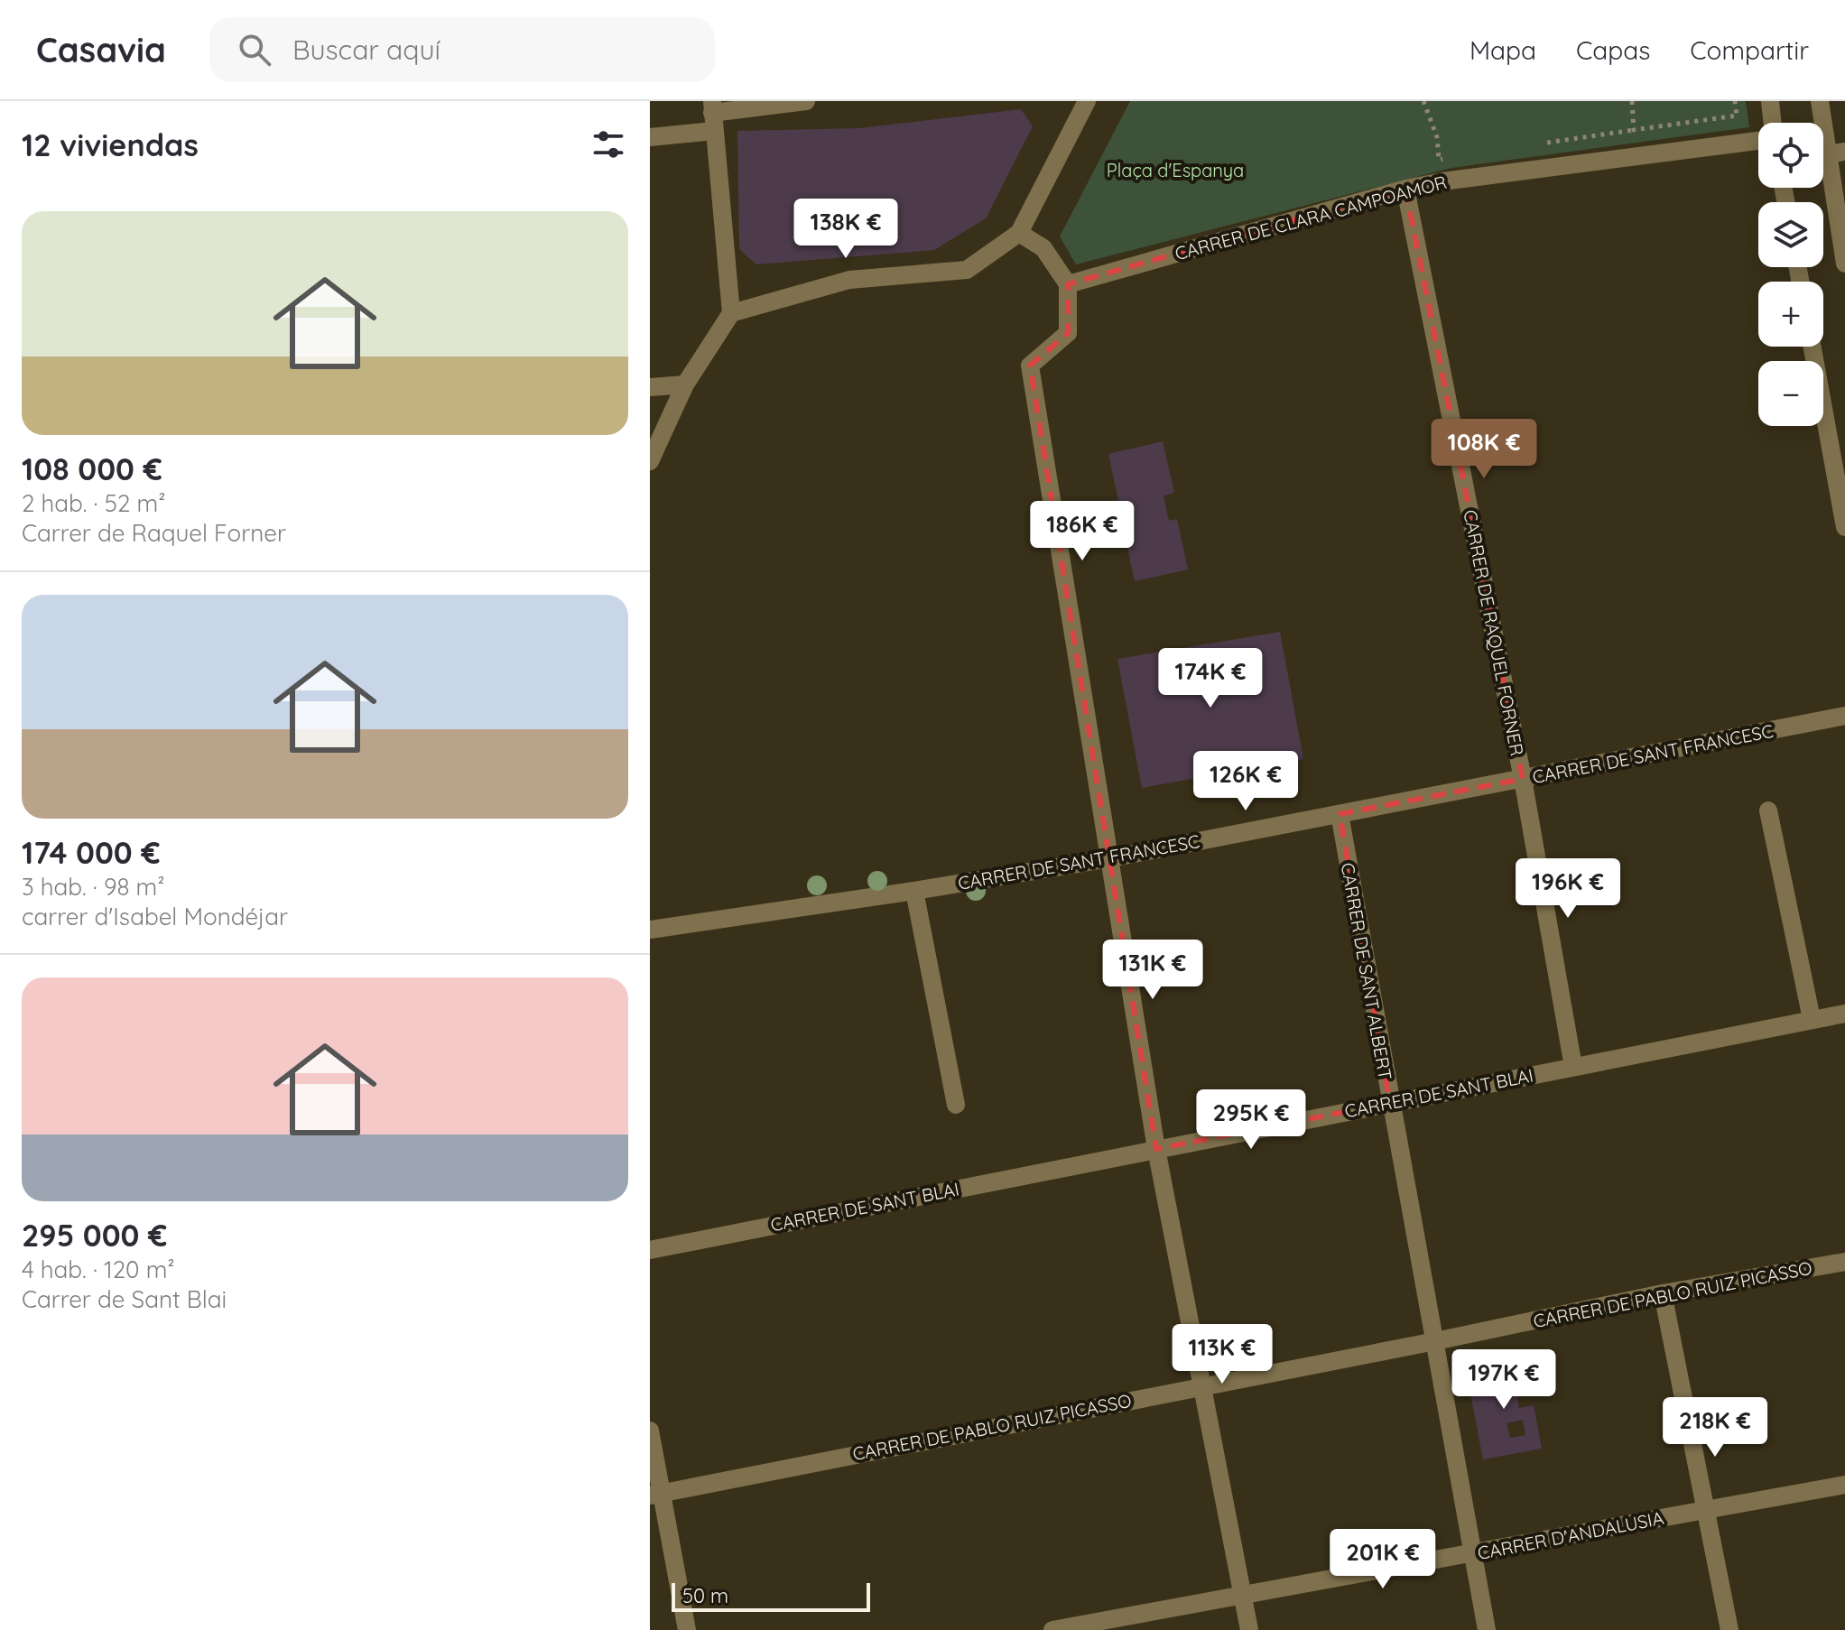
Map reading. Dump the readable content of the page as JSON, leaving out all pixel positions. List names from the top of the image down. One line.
{"streets":{"street":["CARRER DE CLARA CAMPOAMOR","CARRER DE RAQUEL FORNER","CARRER DE SANT FRANCESC","CARRER DE SANT ALBERT","CARRER DE SANT BLAI","CARRER DE PABLO RUIZ PICASSO","CARRER D'ANDALUSIA"]},"crossings":[["CARRER DE CLARA CAMPOAMOR","CARRER DE RAQUEL FORNER"],["CARRER DE RAQUEL FORNER","CARRER DE SANT FRANCESC"],["CARRER DE RAQUEL FORNER","CARRER DE SANT BLAI"],["CARRER DE SANT FRANCESC","CARRER DE SANT ALBERT"],["CARRER DE SANT ALBERT","CARRER DE SANT BLAI"],["CARRER DE SANT ALBERT","CARRER DE PABLO RUIZ PICASSO"],["CARRER DE SANT ALBERT","CARRER D'ANDALUSIA"]],"parks":["Plaça d'Espanya"],"scale_bar":"50 m","page":{"header":"Casavia","search":"Buscar aquí","nav":["Mapa","Capas","Compartir"],"heading":"12 viviendas","map_buttons":["+","−"],"list":[{"name":"108 000 €","note":"2 hab. · 52 m² · Carrer de Raquel Forner"},{"name":"174 000 €","note":"3 hab. · 98 m² · carrer d'Isabel Mondéjar"},{"name":"295 000 €","note":"4 hab. · 120 m² · Carrer de Sant Blai"}],"price":["138K €","108K €","186K €","174K €","126K €","196K €","131K €","295K €","113K €","197K €","218K €","201K €"],"scale":"50 m"}}
